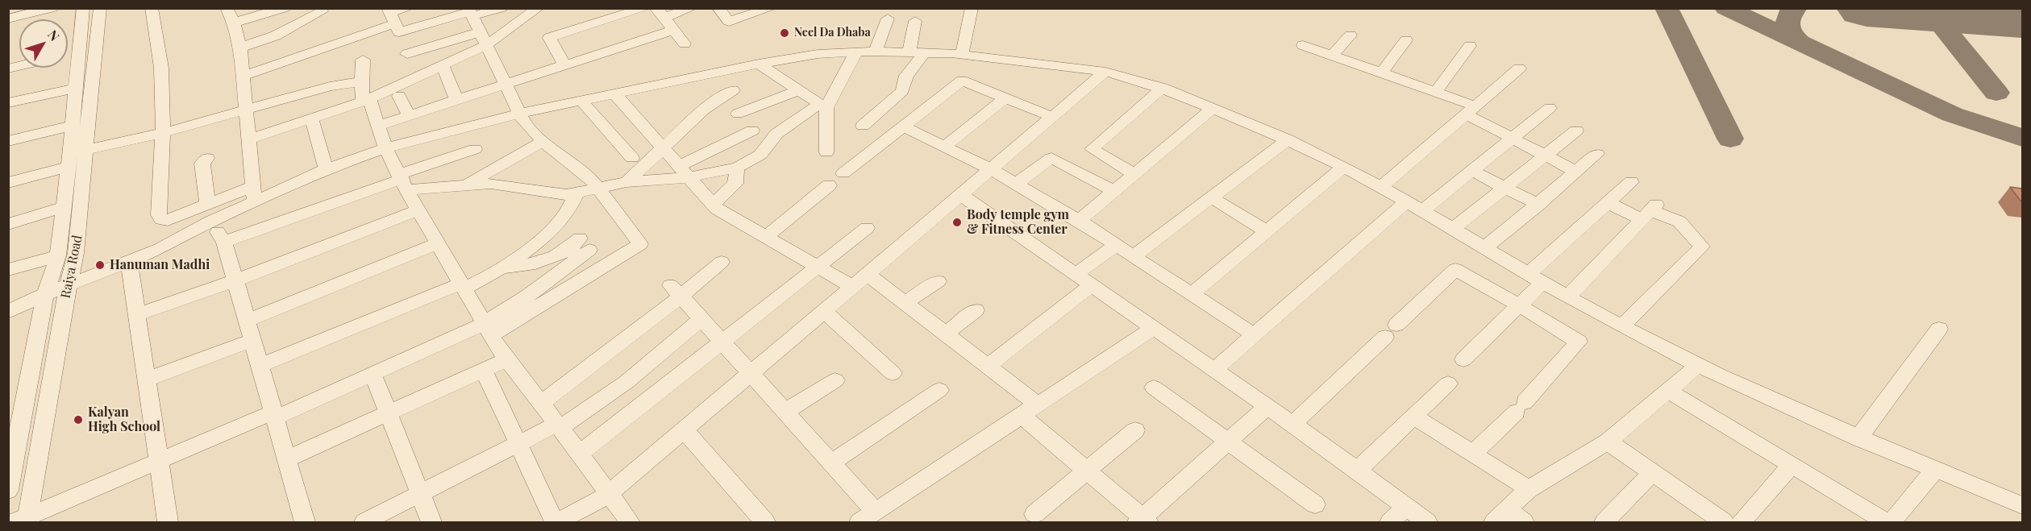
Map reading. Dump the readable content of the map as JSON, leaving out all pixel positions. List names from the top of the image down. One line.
{"streets":{"street":["Raiya Road"]},"places":["Neel Da Dhaba","Body temple gym & Fitness Center","Hanuman Madhi","Kalyan High School"],"north":"top right"}
